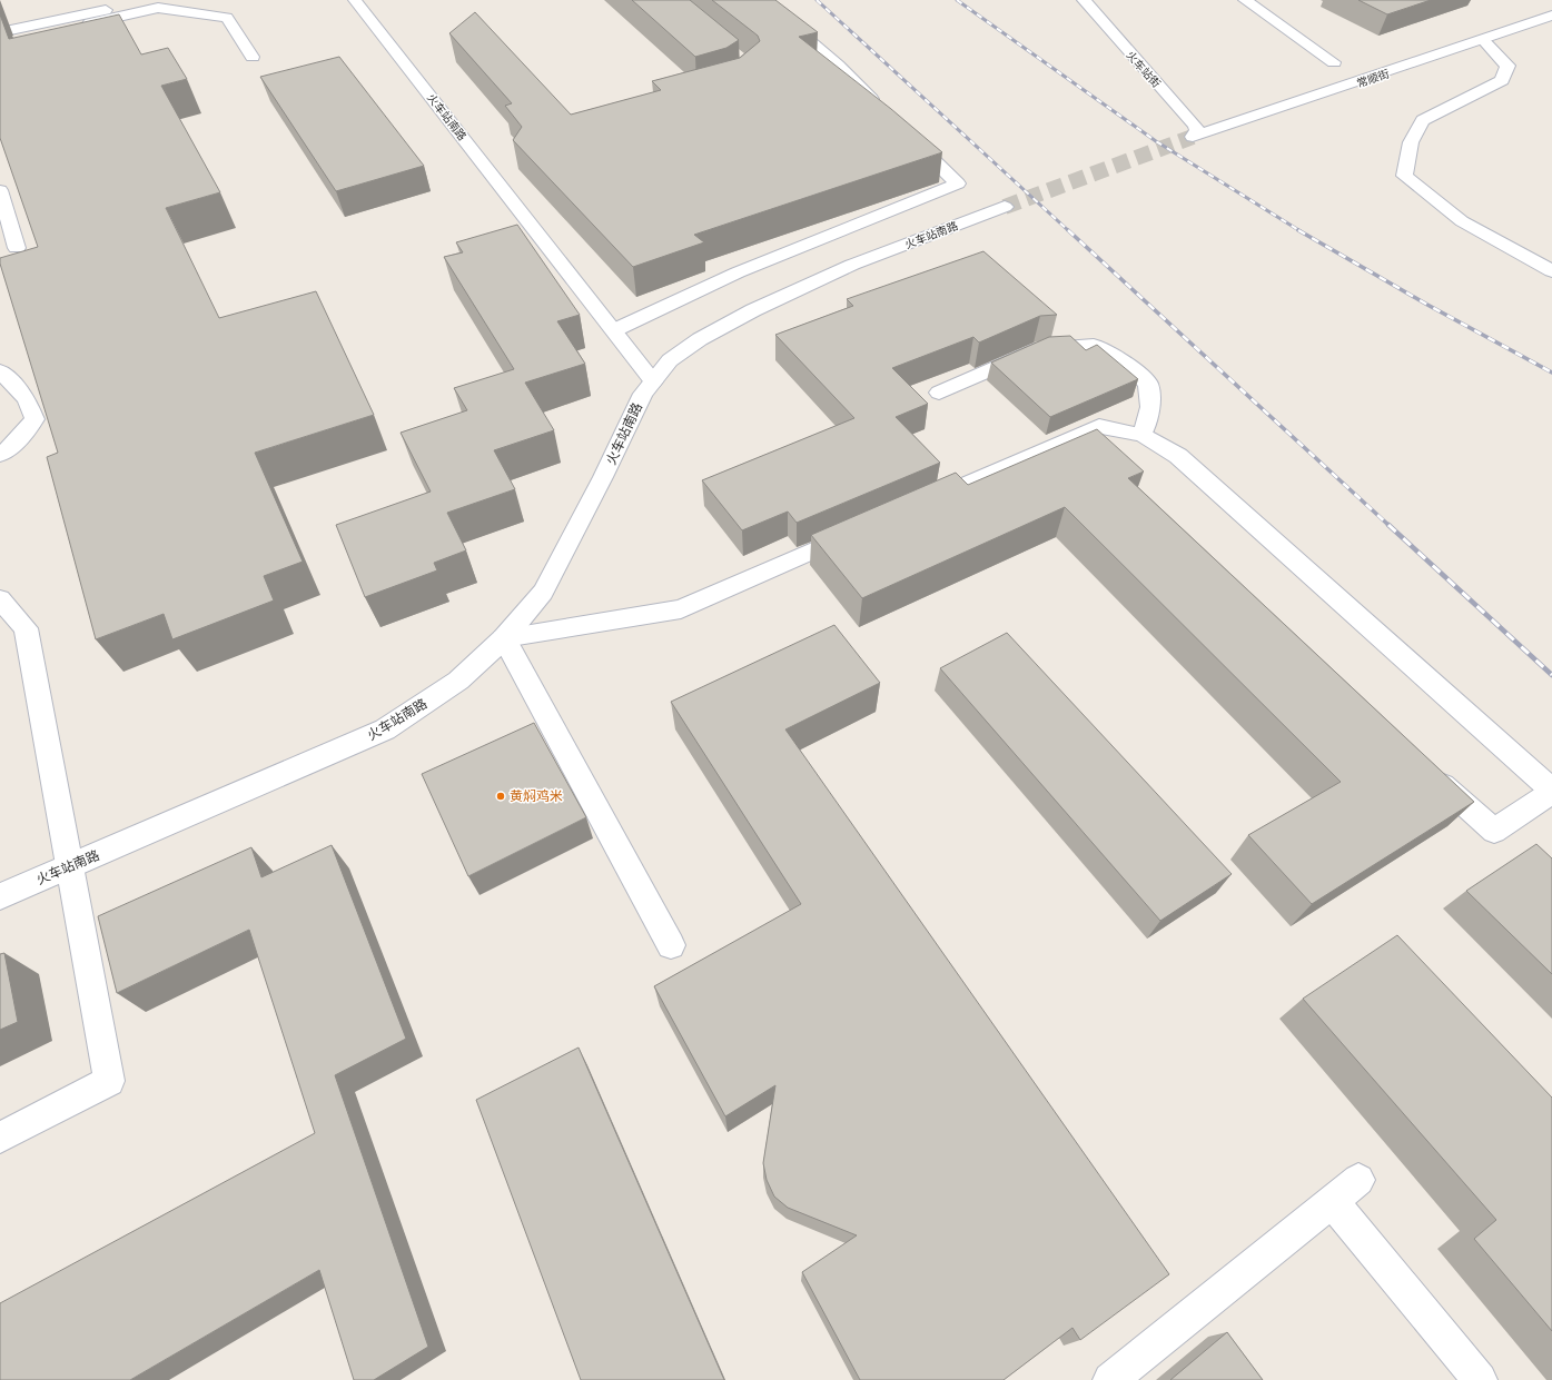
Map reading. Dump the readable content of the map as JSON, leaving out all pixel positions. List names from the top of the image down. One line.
{"streets":{"main road":["火车站街","常顺街","火车站南路"]},"crossings":[["火车站街","常顺街"]],"places":["黄焖鸡米"]}
